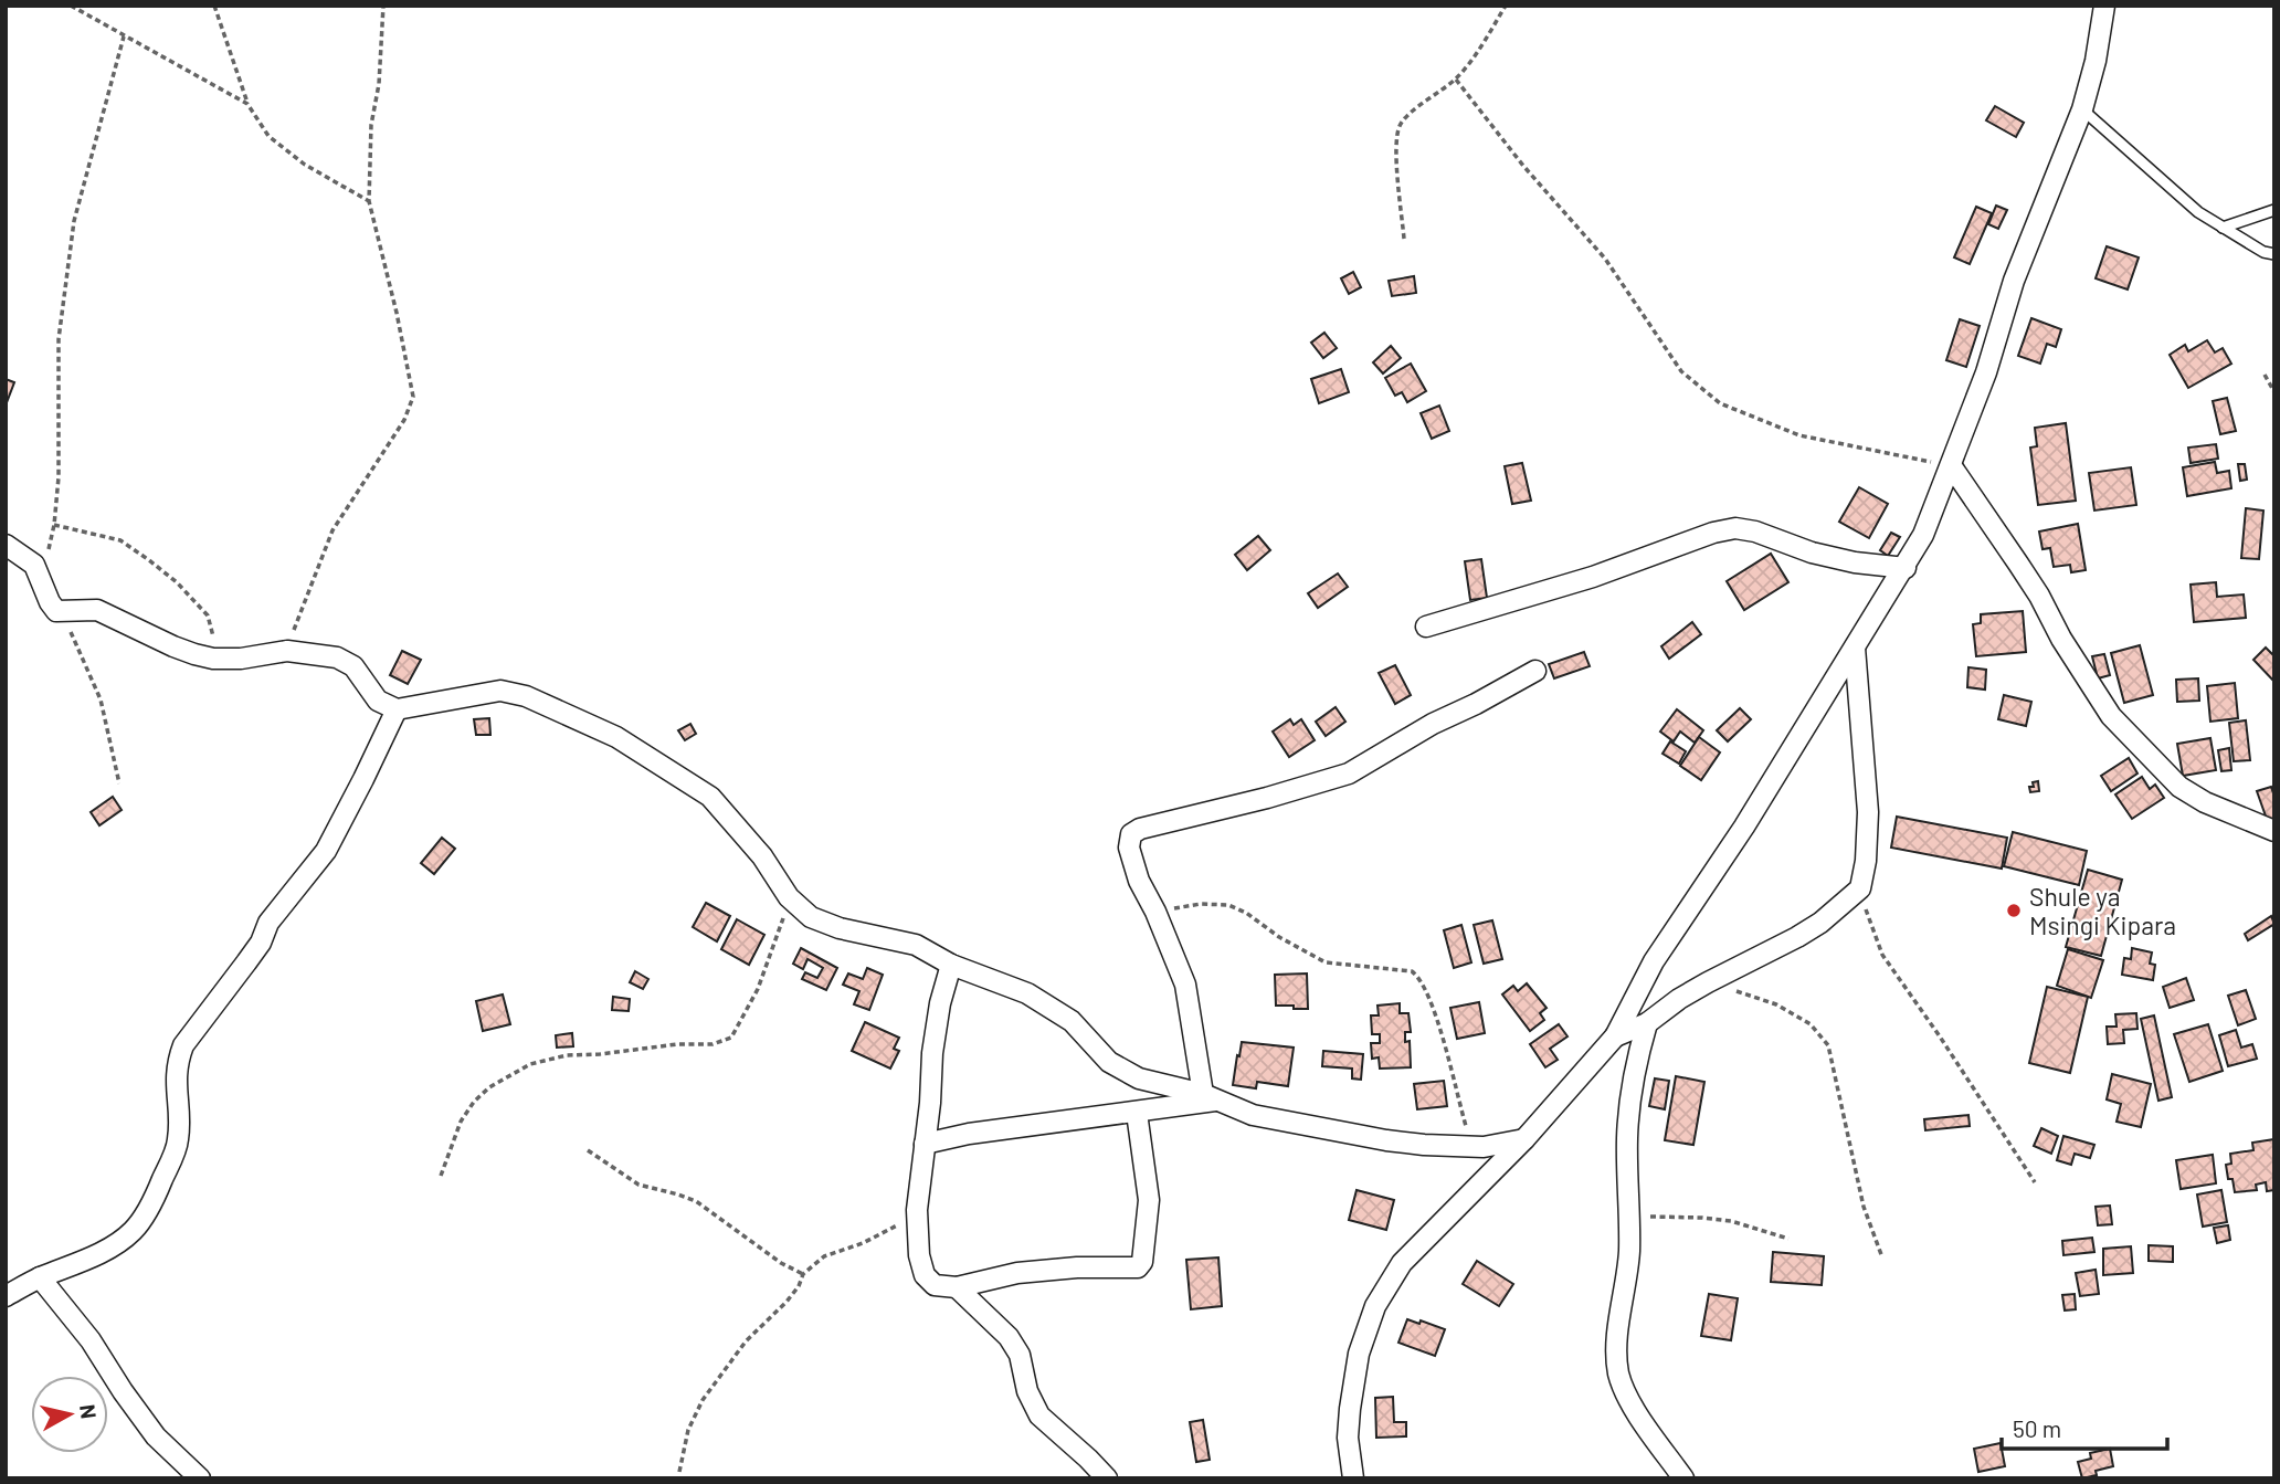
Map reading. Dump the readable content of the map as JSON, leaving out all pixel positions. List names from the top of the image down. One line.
{"places":["Shule ya Msingi Kipara"],"scale_bar":"50 m","north":"right"}
